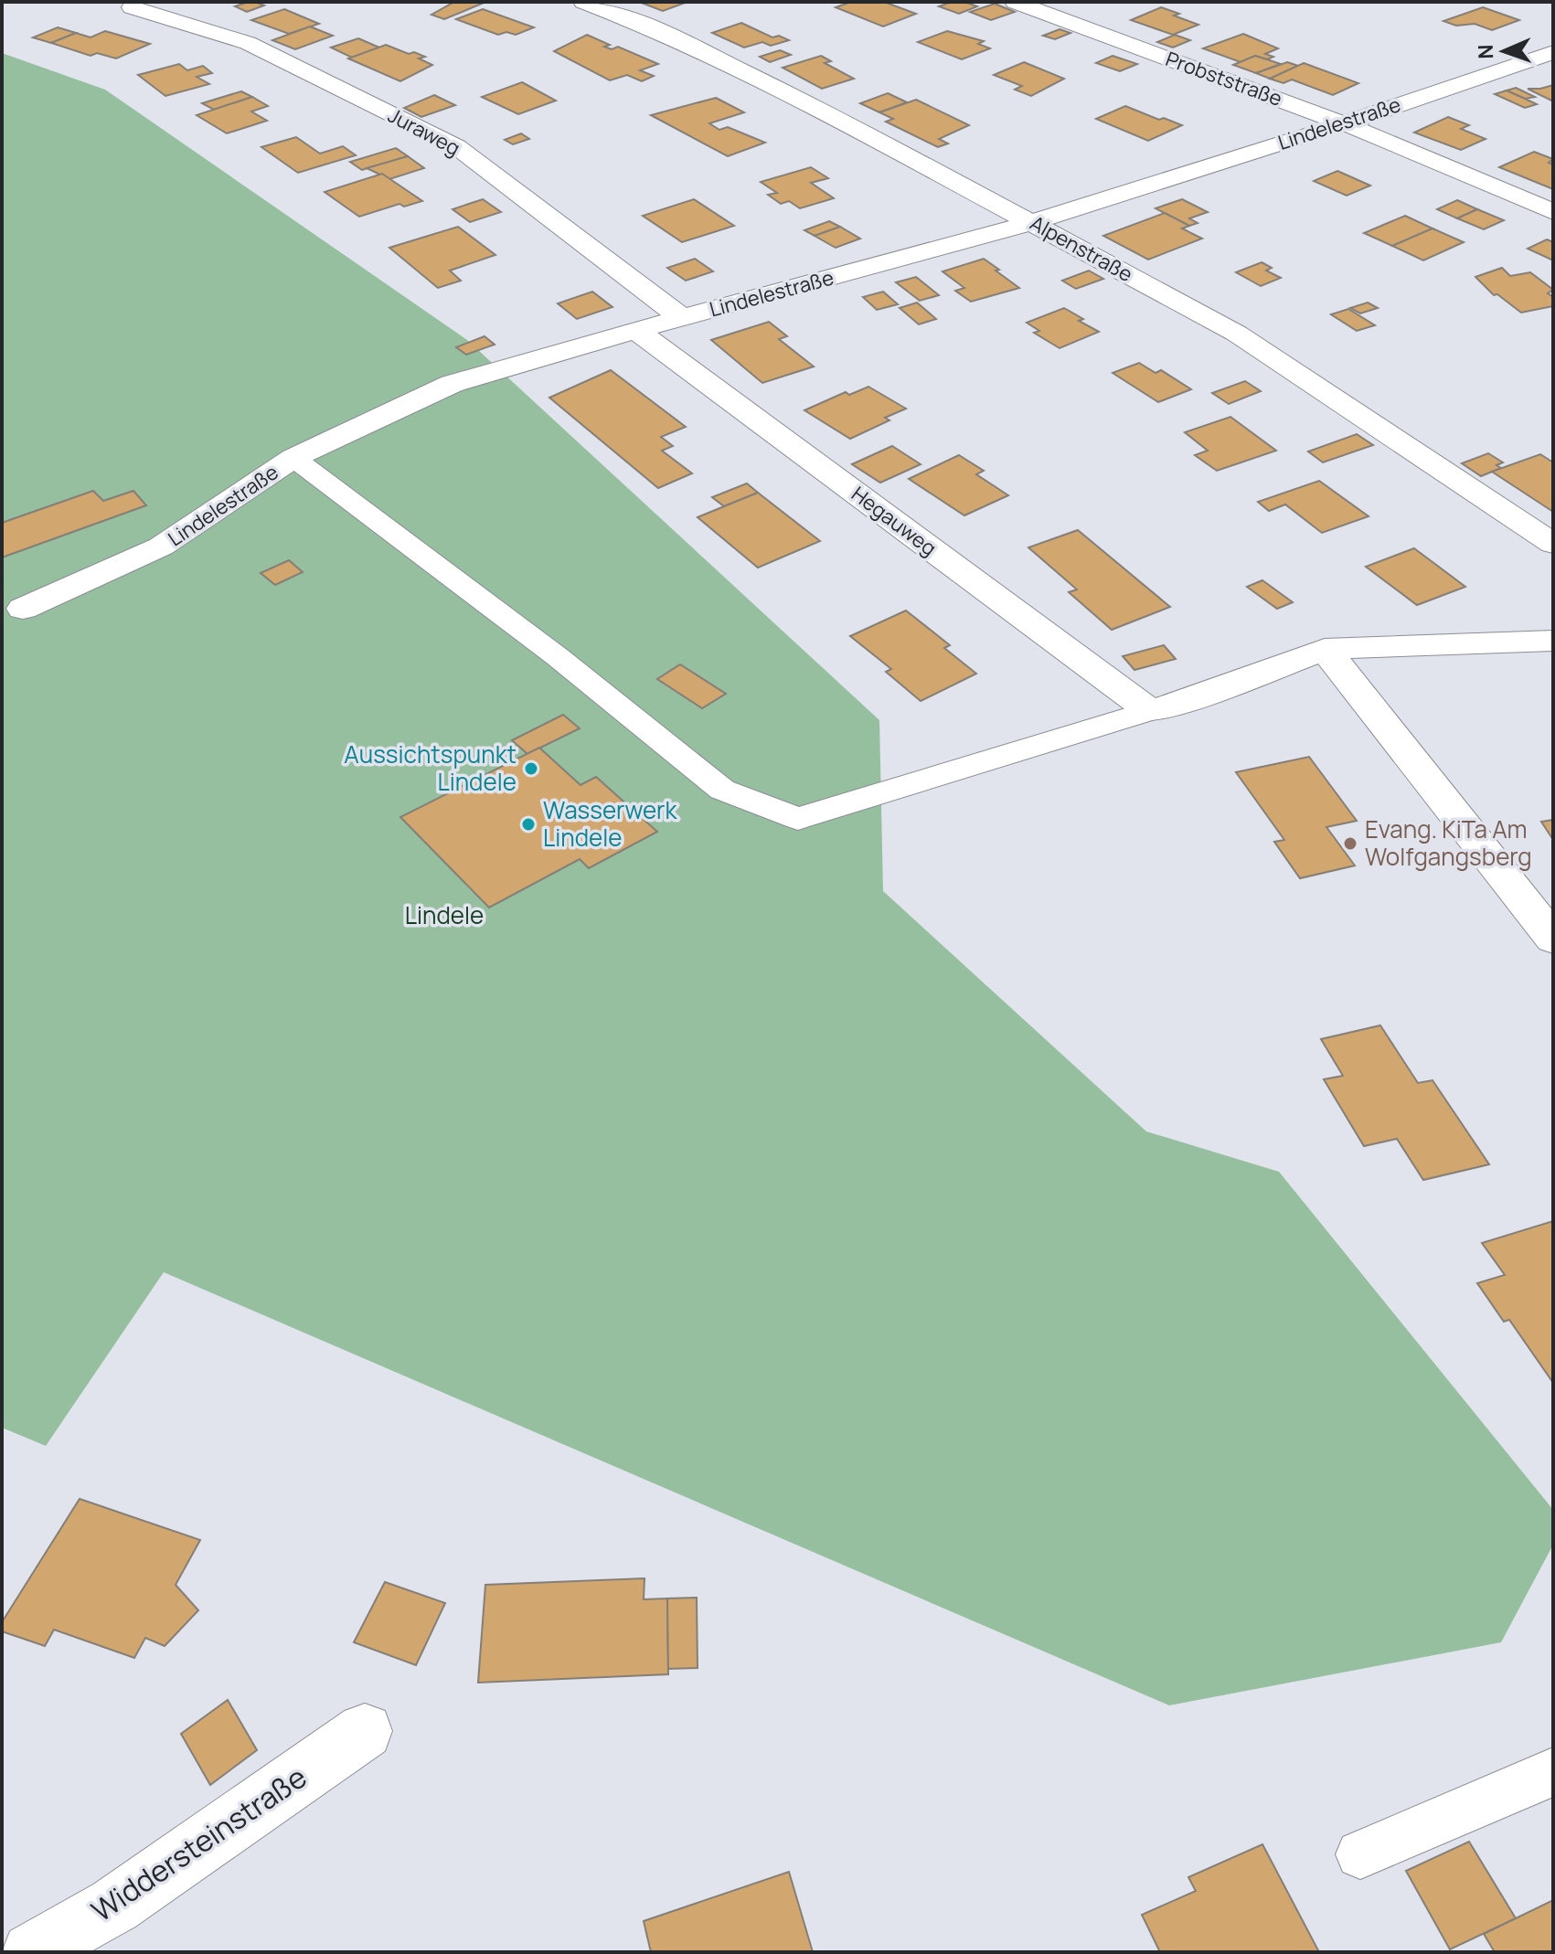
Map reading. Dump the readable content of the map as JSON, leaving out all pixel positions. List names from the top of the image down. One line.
{"streets":{"street":["Probststraße","Lindelestraße","Juraweg","Alpenstraße","Hegauweg","Widdersteinstraße"]},"crossings":[["Probststraße","Lindelestraße"],["Lindelestraße","Juraweg"],["Lindelestraße","Alpenstraße"],["Lindelestraße","Hegauweg"]],"parks":["Lindele"],"places":["Aussichtspunkt Lindele","Wasserwerk Lindele","Evang. KiTa Am Wolfgangsberg"],"north":"left"}
